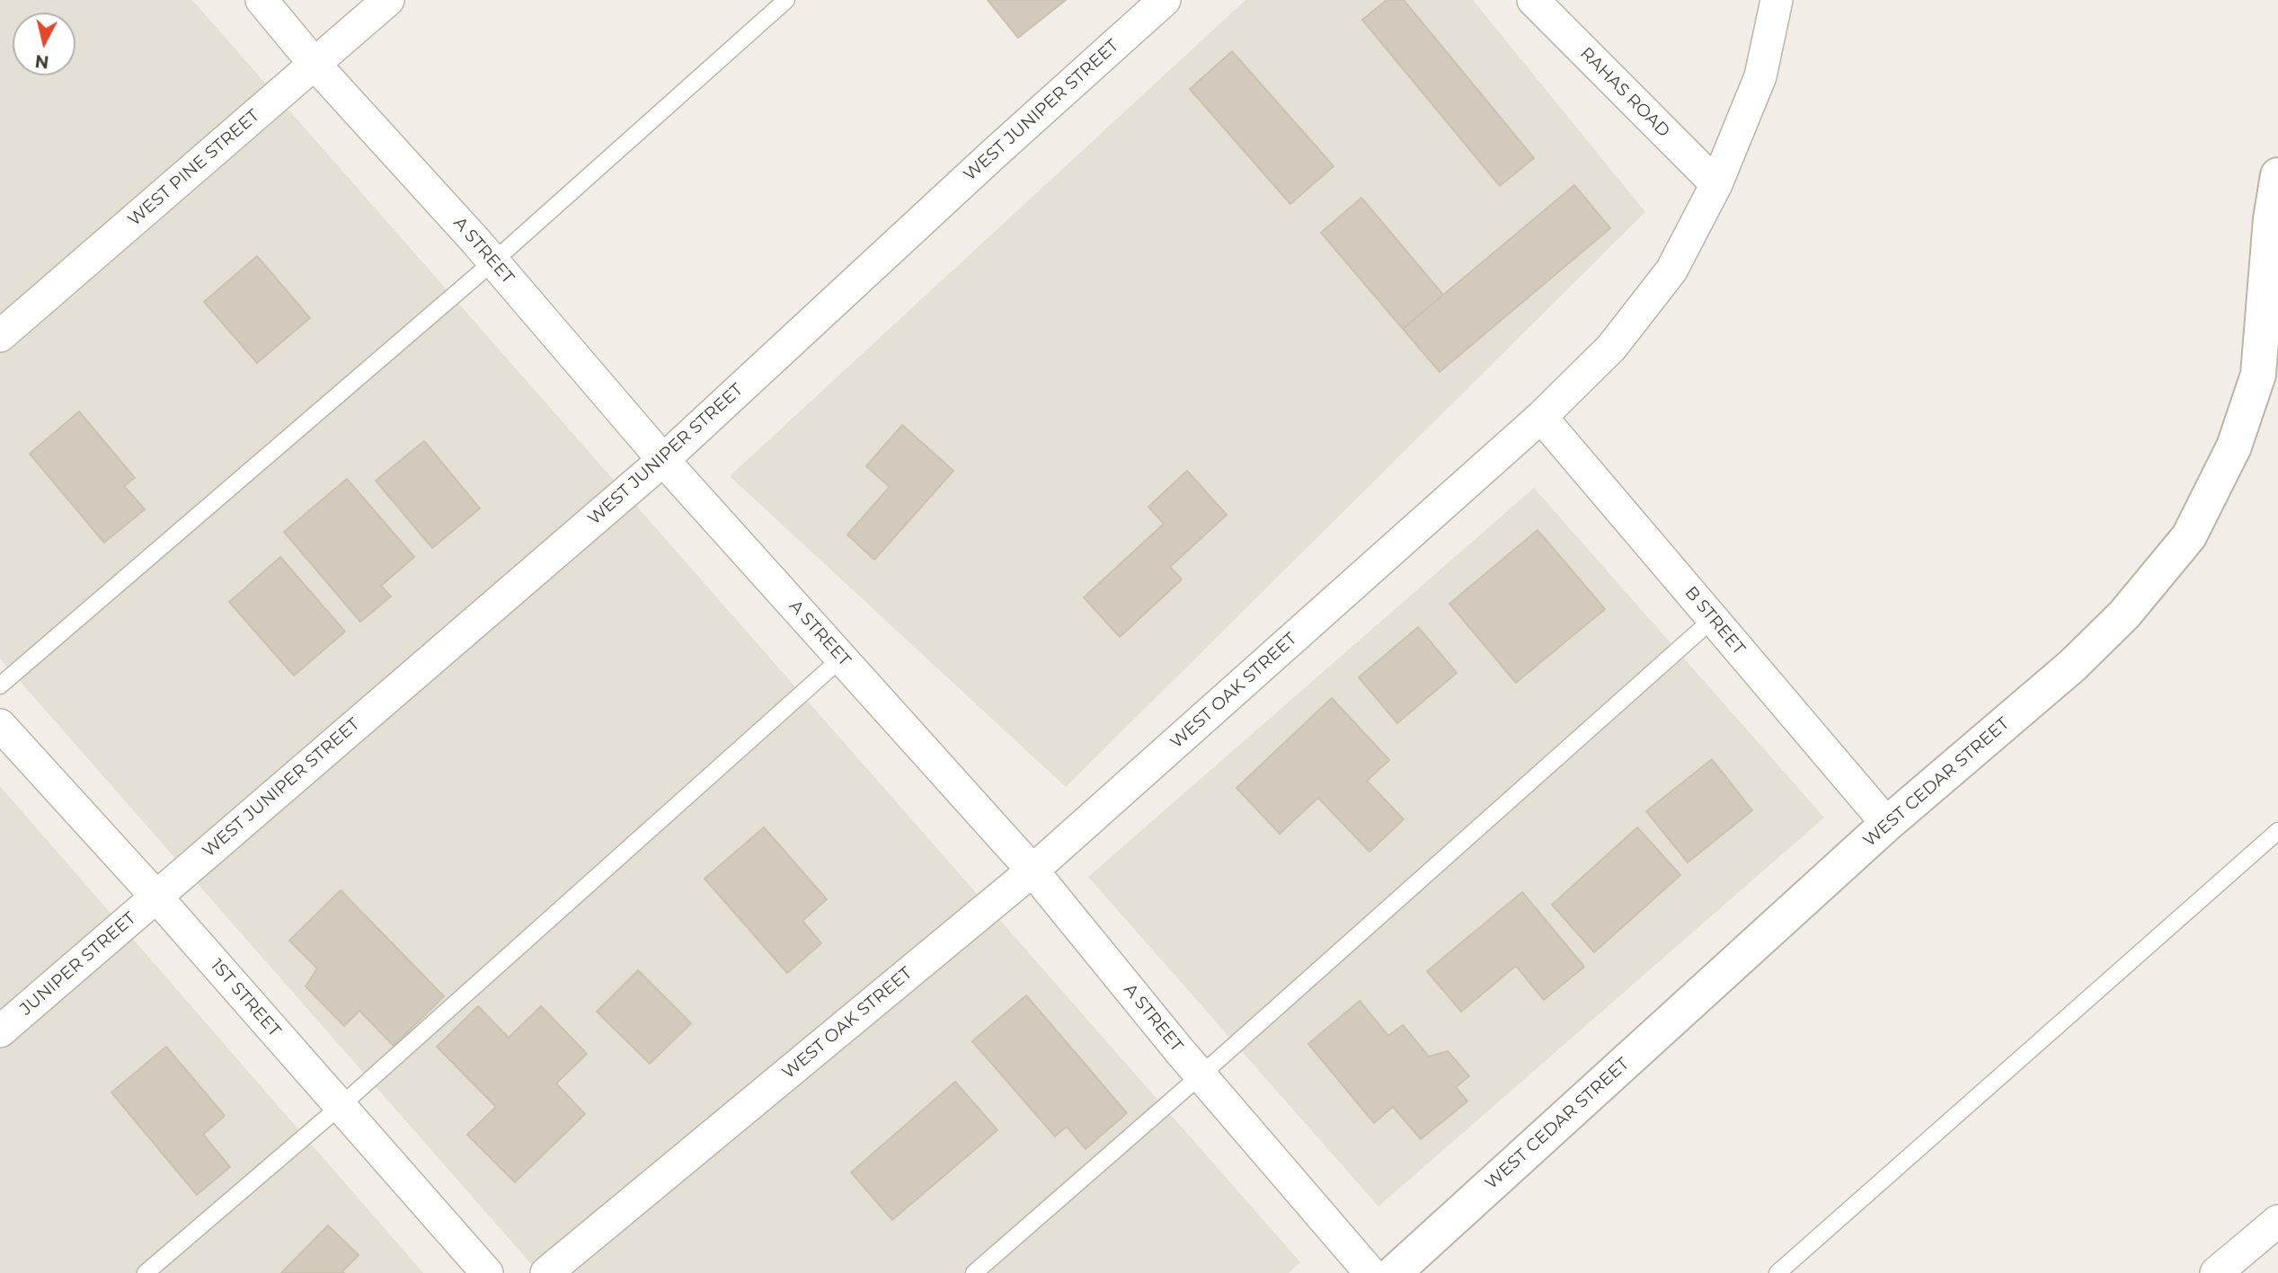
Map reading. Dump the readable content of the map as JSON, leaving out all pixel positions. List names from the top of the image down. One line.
{"streets":{"street":["RAHAS ROAD","WEST JUNIPER STREET","WEST PINE STREET","A STREET","B STREET","WEST OAK STREET","WEST CEDAR STREET","JUNIPER STREET","1ST STREET"]},"crossings":[["RAHAS ROAD","WEST OAK STREET"],["WEST JUNIPER STREET","A STREET"],["WEST JUNIPER STREET","JUNIPER STREET"],["WEST JUNIPER STREET","1ST STREET"],["WEST PINE STREET","A STREET"],["A STREET","WEST OAK STREET"],["B STREET","WEST OAK STREET"],["B STREET","WEST CEDAR STREET"],["JUNIPER STREET","1ST STREET"]],"north":"bottom"}
